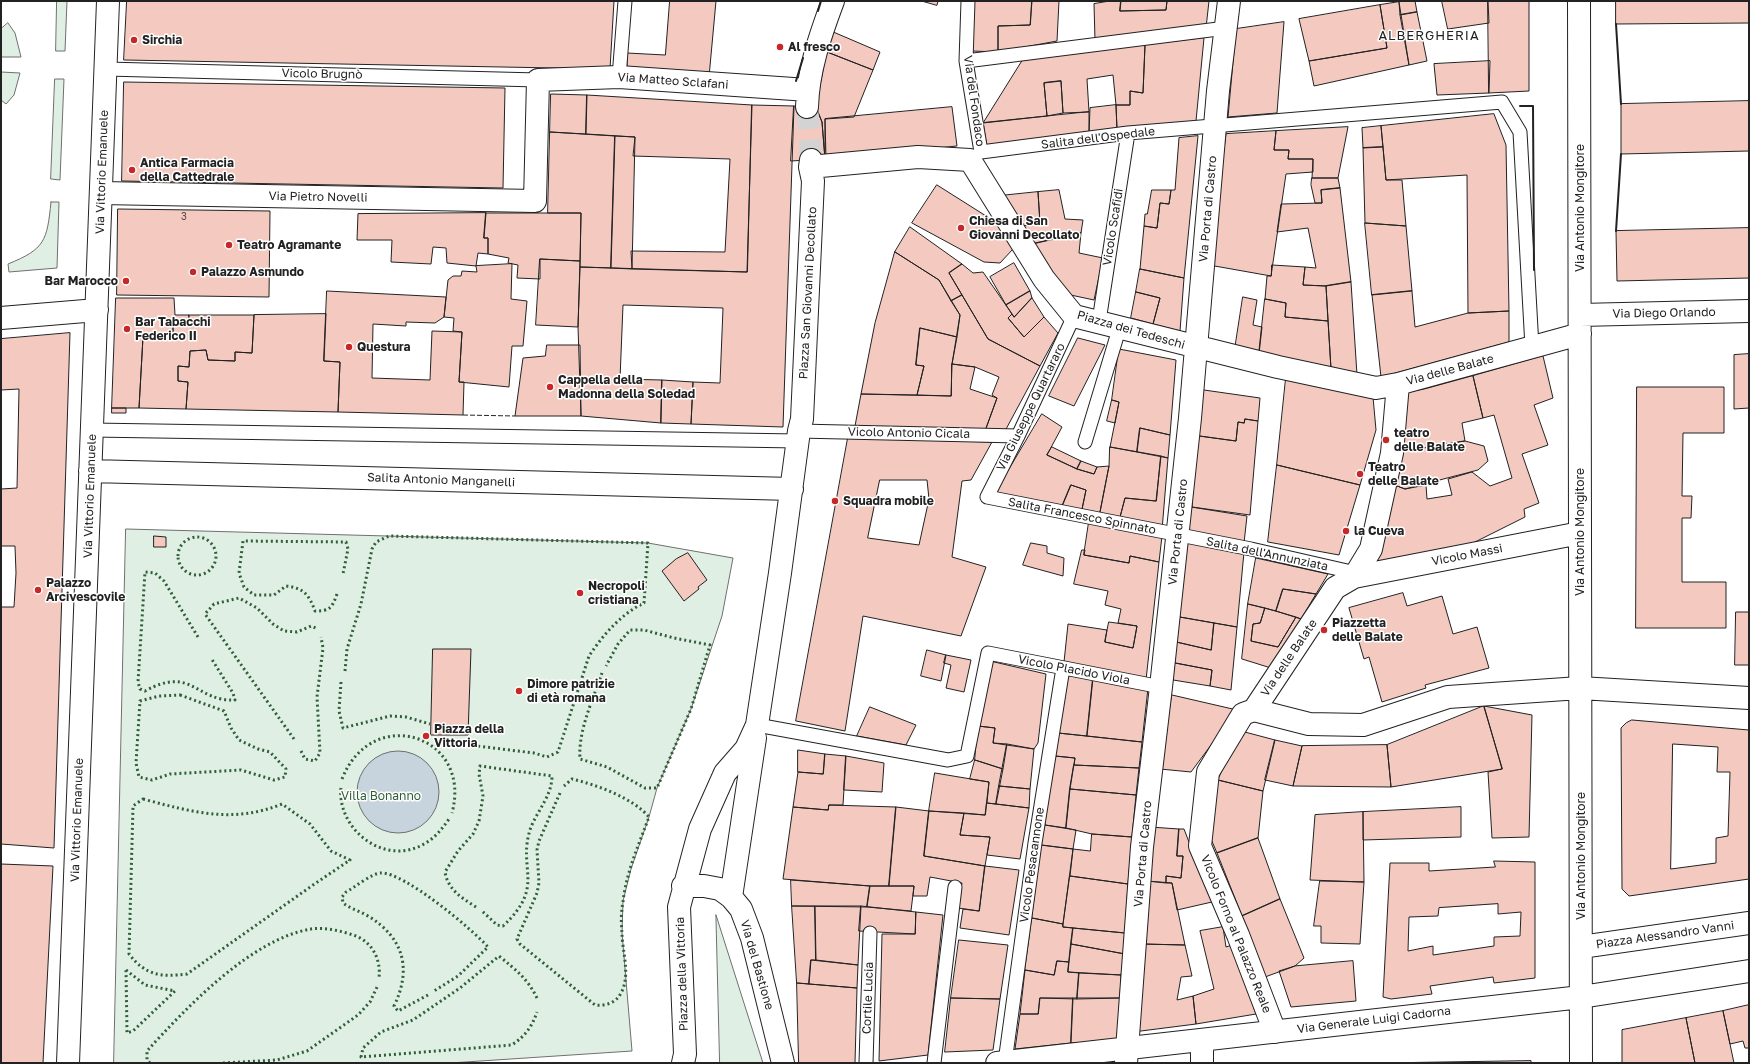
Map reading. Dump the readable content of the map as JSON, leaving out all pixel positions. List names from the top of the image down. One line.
{"streets":{"street":["Via Matteo Sclafani","Via Vittorio Emanuele","Via Pietro Novelli","Via Antonio Mongitore","Via Porta di Castro","Piazza San Giovanni Decollato","Via Diego Orlando","Piazza dei Tedeschi","Via delle Balate","Salita Antonio Manganelli","Vicolo Massi","Vicolo Forno al Palazzo Reale","Piazza Alessandro Vanni","Via del Bastione","Piazza della Vittoria","Via Generale Luigi Cadorna"],"lane":["Vicolo Brugnò","Via del Fondaco","Salita dell'Ospedale","Vicolo Scafidi","Via Giuseppe Quartararo","Vicolo Antonio Cicala","Salita Francesco Spinnato","Salita dell'Annunziata","Vicolo Placido Viola","Vicolo Pesacannone","Cortile Lucia"]},"crossings":[["Vicolo Brugnò","Via Matteo Sclafani"],["Vicolo Brugnò","Via Vittorio Emanuele"],["Vicolo Brugnò","Via Pietro Novelli"],["Via Matteo Sclafani","Via Pietro Novelli"],["Via del Fondaco","Salita dell'Ospedale"],["Via del Fondaco","Piazza San Giovanni Decollato"],["Via del Fondaco","Piazza dei Tedeschi"],["Salita dell'Ospedale","Via Porta di Castro"],["Salita dell'Ospedale","Vicolo Scafidi"],["Salita dell'Ospedale","Piazza San Giovanni Decollato"],["Salita dell'Ospedale","Piazza dei Tedeschi"],["Salita dell'Ospedale","Via delle Balate"],["Via Vittorio Emanuele","Via Pietro Novelli"],["Via Vittorio Emanuele","Vicolo Antonio Cicala"],["Via Vittorio Emanuele","Salita Antonio Manganelli"],["Via Antonio Mongitore","Via Diego Orlando"],["Via Antonio Mongitore","Via delle Balate"],["Via Antonio Mongitore","Vicolo Massi"],["Via Antonio Mongitore","Piazza Alessandro Vanni"],["Via Antonio Mongitore","Via Generale Luigi Cadorna"],["Via Porta di Castro","Piazza dei Tedeschi"],["Via Porta di Castro","Salita Francesco Spinnato"],["Via Porta di Castro","Salita dell'Annunziata"],["Via Porta di Castro","Vicolo Placido Viola"],["Via Porta di Castro","Via Generale Luigi Cadorna"],["Vicolo Scafidi","Piazza dei Tedeschi"],["Piazza San Giovanni Decollato","Piazza dei Tedeschi"],["Piazza San Giovanni Decollato","Vicolo Antonio Cicala"],["Piazza San Giovanni Decollato","Salita Antonio Manganelli"],["Piazza San Giovanni Decollato","Vicolo Placido Viola"],["Piazza San Giovanni Decollato","Piazza della Vittoria"],["Via Diego Orlando","Via delle Balate"],["Piazza dei Tedeschi","Via delle Balate"],["Piazza dei Tedeschi","Via Giuseppe Quartararo"],["Via delle Balate","Salita dell'Annunziata"],["Via delle Balate","Vicolo Massi"],["Via delle Balate","Vicolo Forno al Palazzo Reale"],["Via Giuseppe Quartararo","Vicolo Antonio Cicala"],["Via Giuseppe Quartararo","Salita Francesco Spinnato"],["Salita Francesco Spinnato","Salita dell'Annunziata"],["Salita dell'Annunziata","Vicolo Massi"],["Vicolo Placido Viola","Vicolo Pesacannone"],["Vicolo Placido Viola","Piazza della Vittoria"],["Vicolo Pesacannone","Via Generale Luigi Cadorna"],["Vicolo Forno al Palazzo Reale","Via Generale Luigi Cadorna"],["Via del Bastione","Piazza della Vittoria"]],"districts":["ALBERGHERIA"],"parks":["Villa Bonanno"],"places":["Sirchia","Al fresco","Antica Farmacia della Cattedrale","Chiesa di San Giovanni Decollato","Teatro Agramante","Palazzo Asmundo","Bar Marocco","Bar Tabacchi Federico II","Questura","Cappella della Madonna della Soledad","teatro delle Balate","Teatro delle Balate","Squadra mobile","la Cueva","Palazzo Arcivescovile","Necropoli cristiana","Piazzetta delle Balate","Dimore patrizie di età romana","Piazza della Vittoria"],"house_numbers":["3"]}
